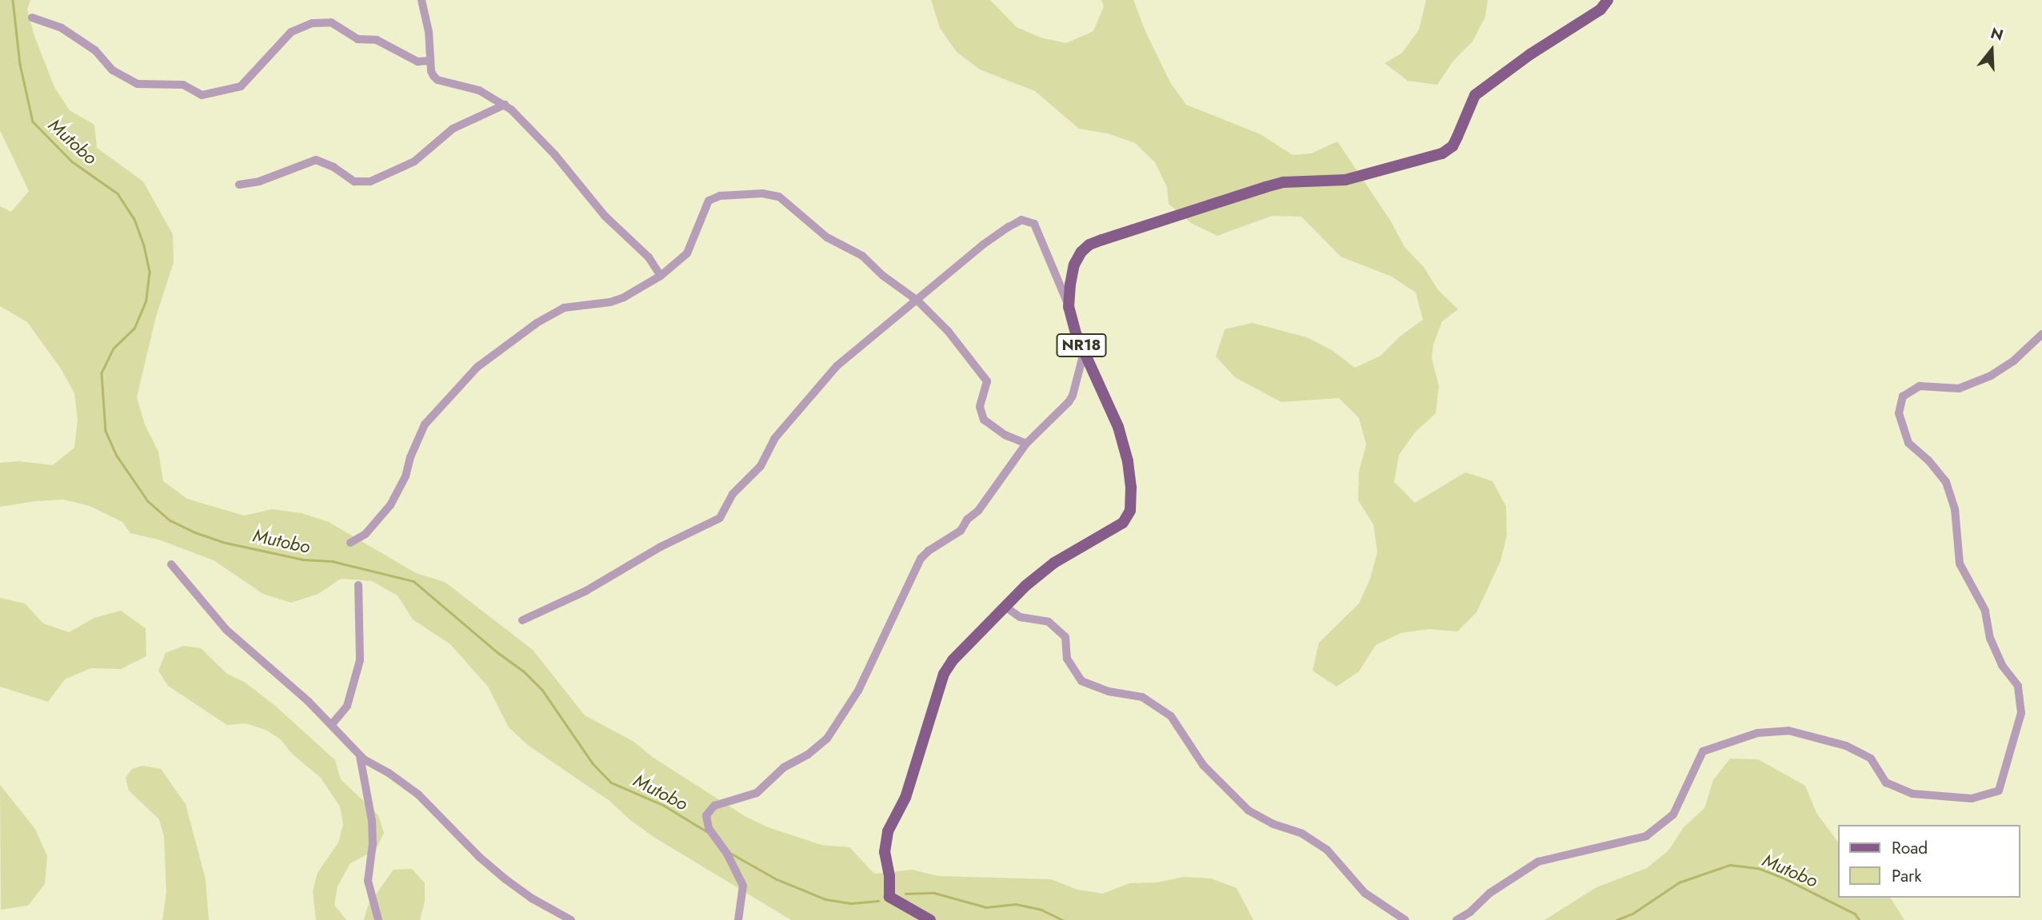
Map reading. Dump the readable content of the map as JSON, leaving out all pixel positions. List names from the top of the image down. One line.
{"streets":{"main road":["NR18"]},"water":["Mutobo"],"legend":["Road","Park"],"north":"top"}
